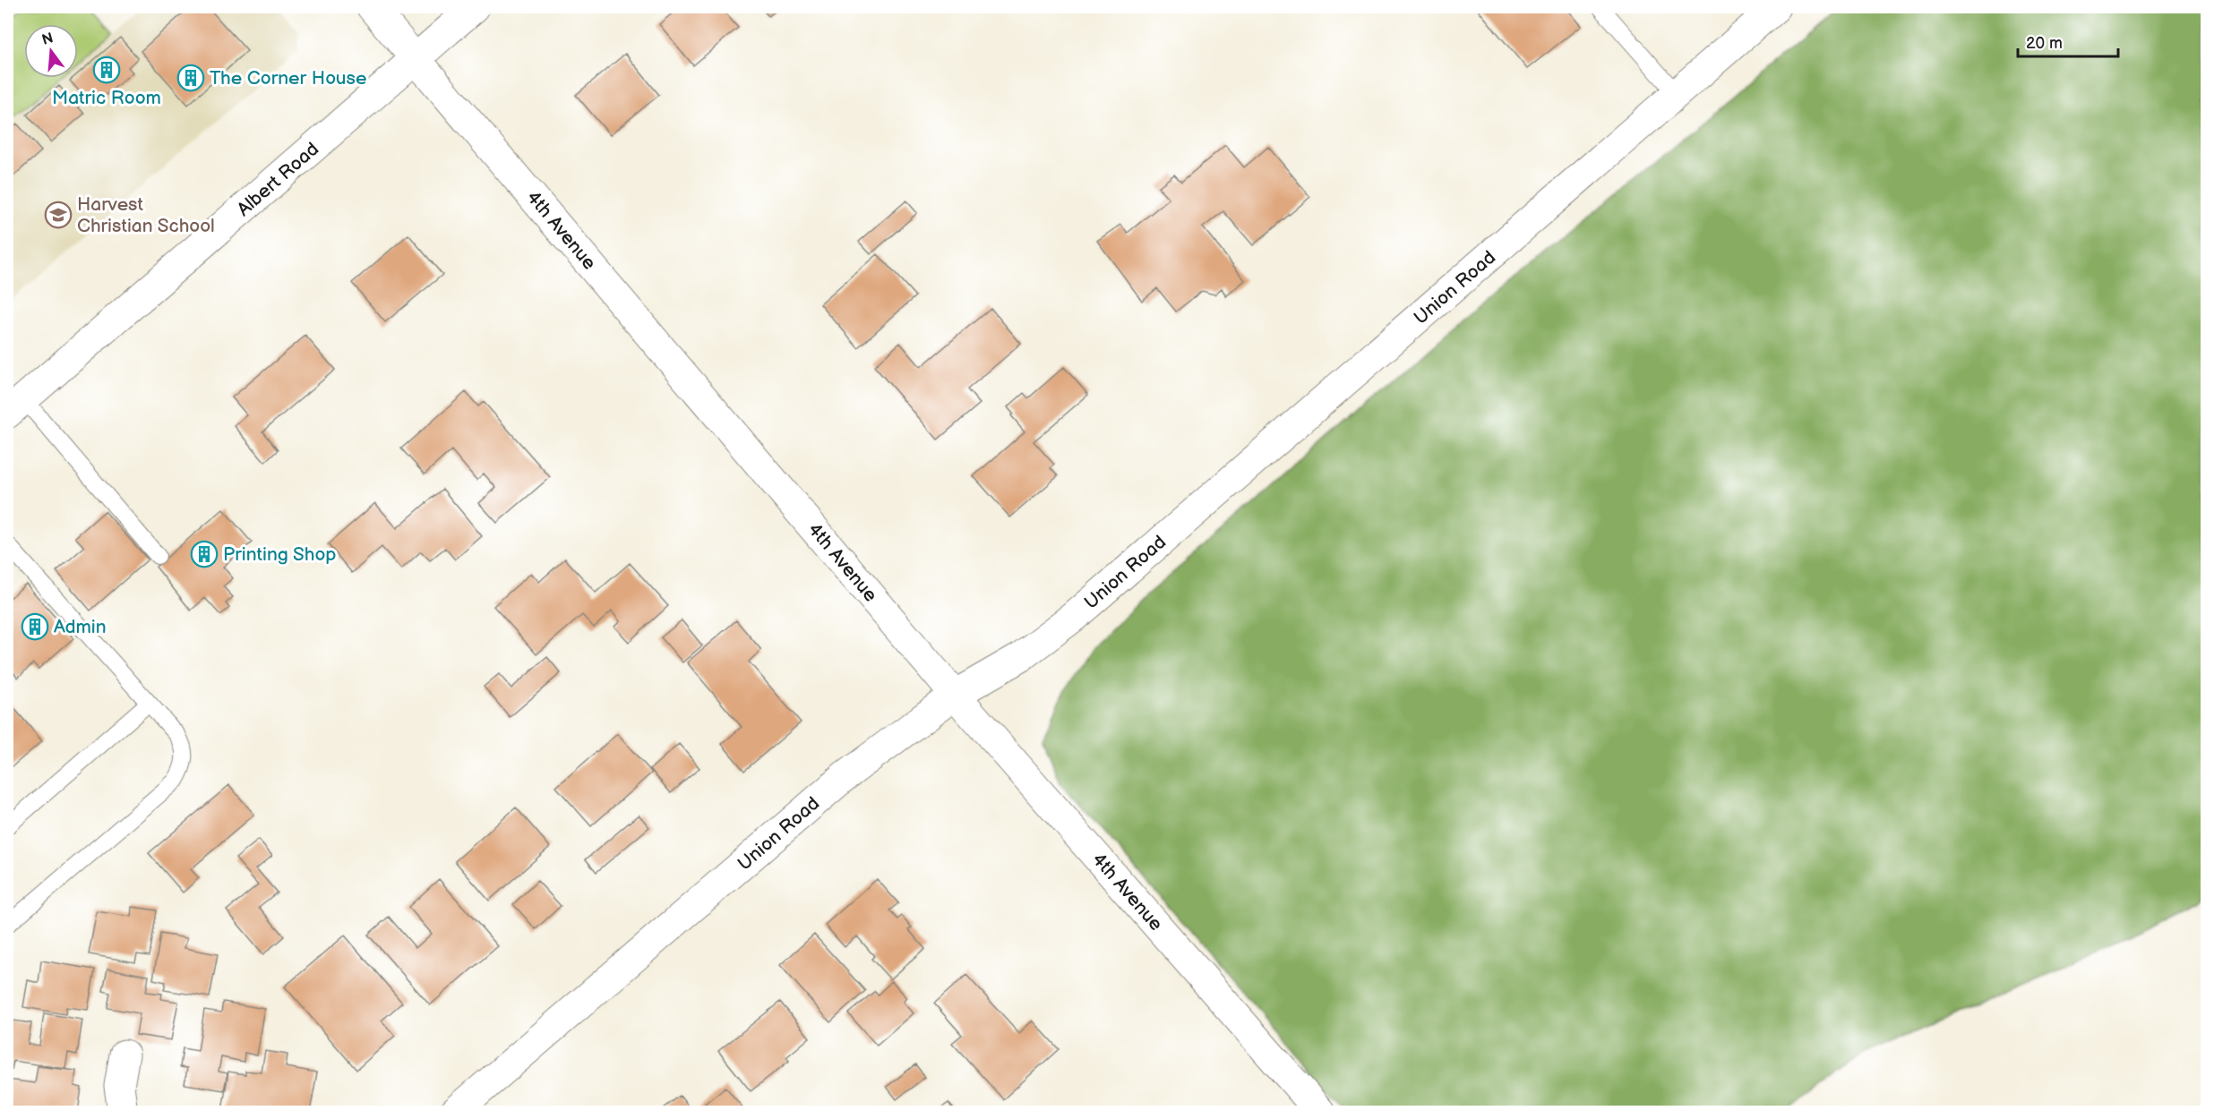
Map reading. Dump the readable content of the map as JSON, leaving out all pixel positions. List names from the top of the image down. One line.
{"streets":{"street":["Albert Road","4th Avenue","Union Road"]},"crossings":[["Albert Road","4th Avenue"],["4th Avenue","Union Road"]],"places":{"building":["Matric Room","The Corner House","Printing Shop","Admin"],"school or university":["Harvest Christian School"]},"scale_bar":"20 m","north":"top"}
